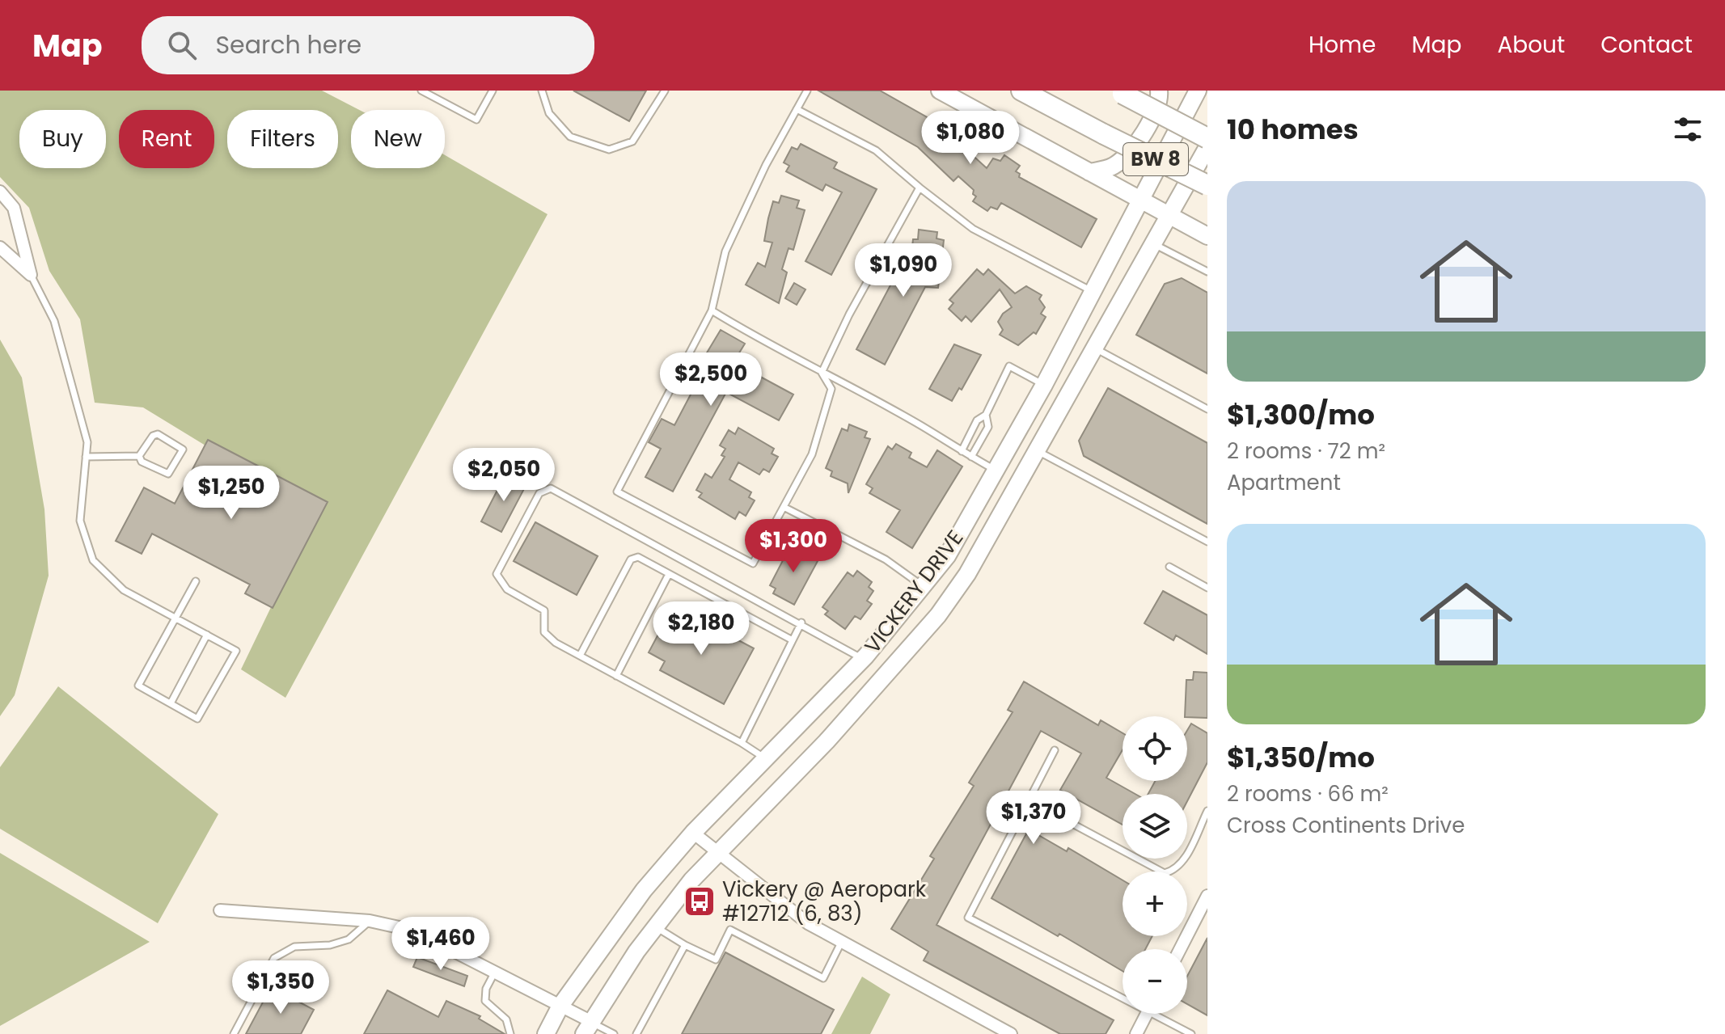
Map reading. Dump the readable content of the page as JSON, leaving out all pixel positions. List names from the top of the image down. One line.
{"streets":{"highway":["BW 8"],"main road":["VICKERY DRIVE"]},"places":{"bus stop":["Vickery @ Aeropark #12712 (6, 83)"]},"page":{"header":"Map","search":"Search here","nav":["Home","Map","About","Contact"],"heading":"10 homes","chip":["Buy","Rent","Filters","New"],"price":["$1,080","$1,090","$2,500","$2,050","$1,250","$1,300","$2,180","$1,370","$1,460","$1,350"],"list":[{"name":"$1,300/mo","note":"2 rooms · 72 m² · Apartment"},{"name":"$1,350/mo","note":"2 rooms · 66 m² · Cross Continents Drive"}],"map_buttons":["+","−"]}}
